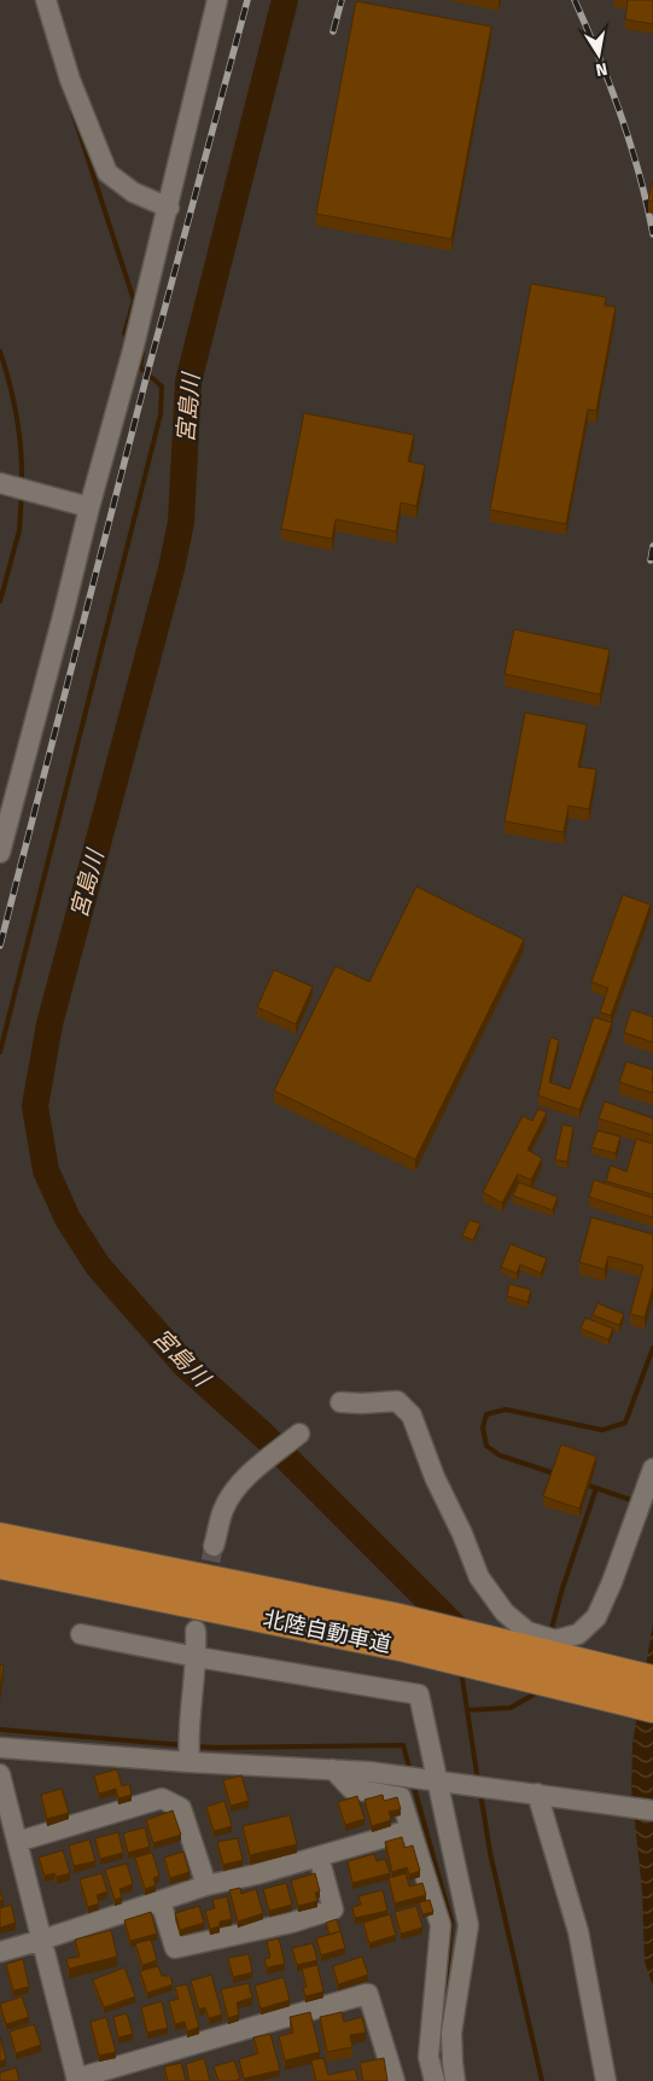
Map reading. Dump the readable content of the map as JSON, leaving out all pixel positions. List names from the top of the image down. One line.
{"streets":{"highway":["北陸自動車道"]},"water":["宮島川"],"north":"bottom"}
